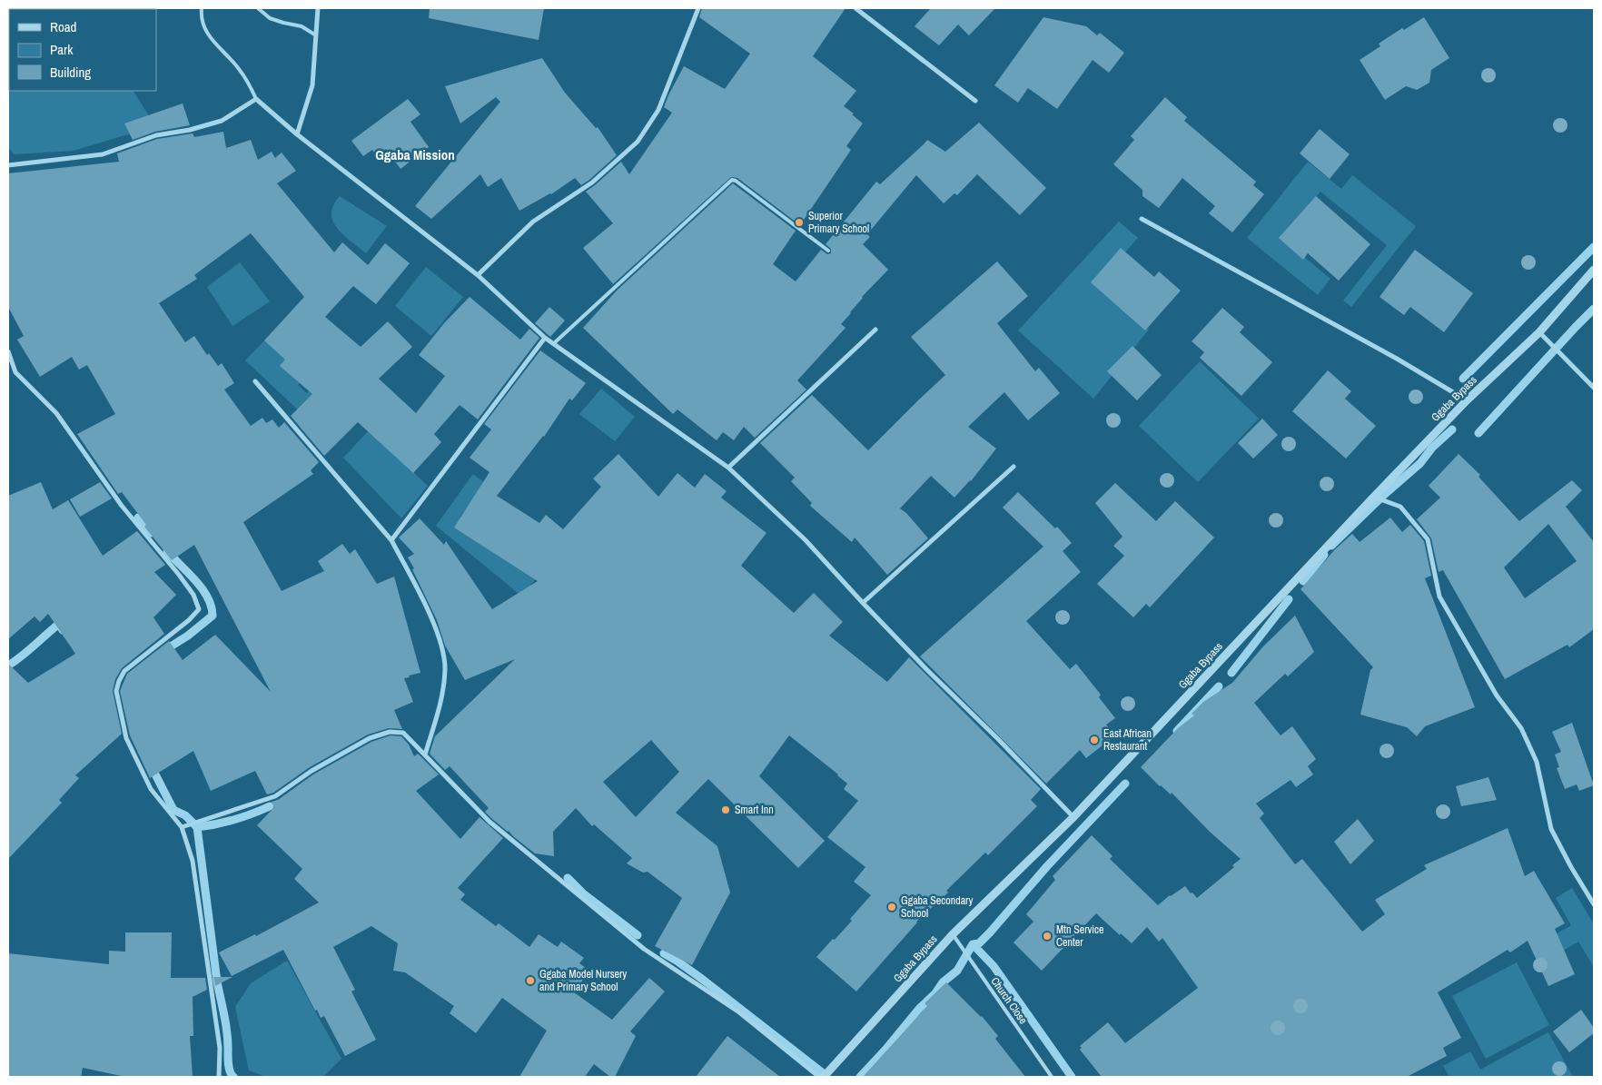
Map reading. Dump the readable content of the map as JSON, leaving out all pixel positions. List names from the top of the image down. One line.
{"streets":{"street":["Ggaba Bypass"],"lane":["Church Close"]},"crossings":[["Ggaba Bypass","Church Close"]],"districts":["Ggaba Mission"],"places":["Superior Primary School","East African Restaurant","Smart Inn","Ggaba Secondary School","Mtn Service Center","Ggaba Model Nursery and Primary School"],"legend":["Road","Park","Building"]}
